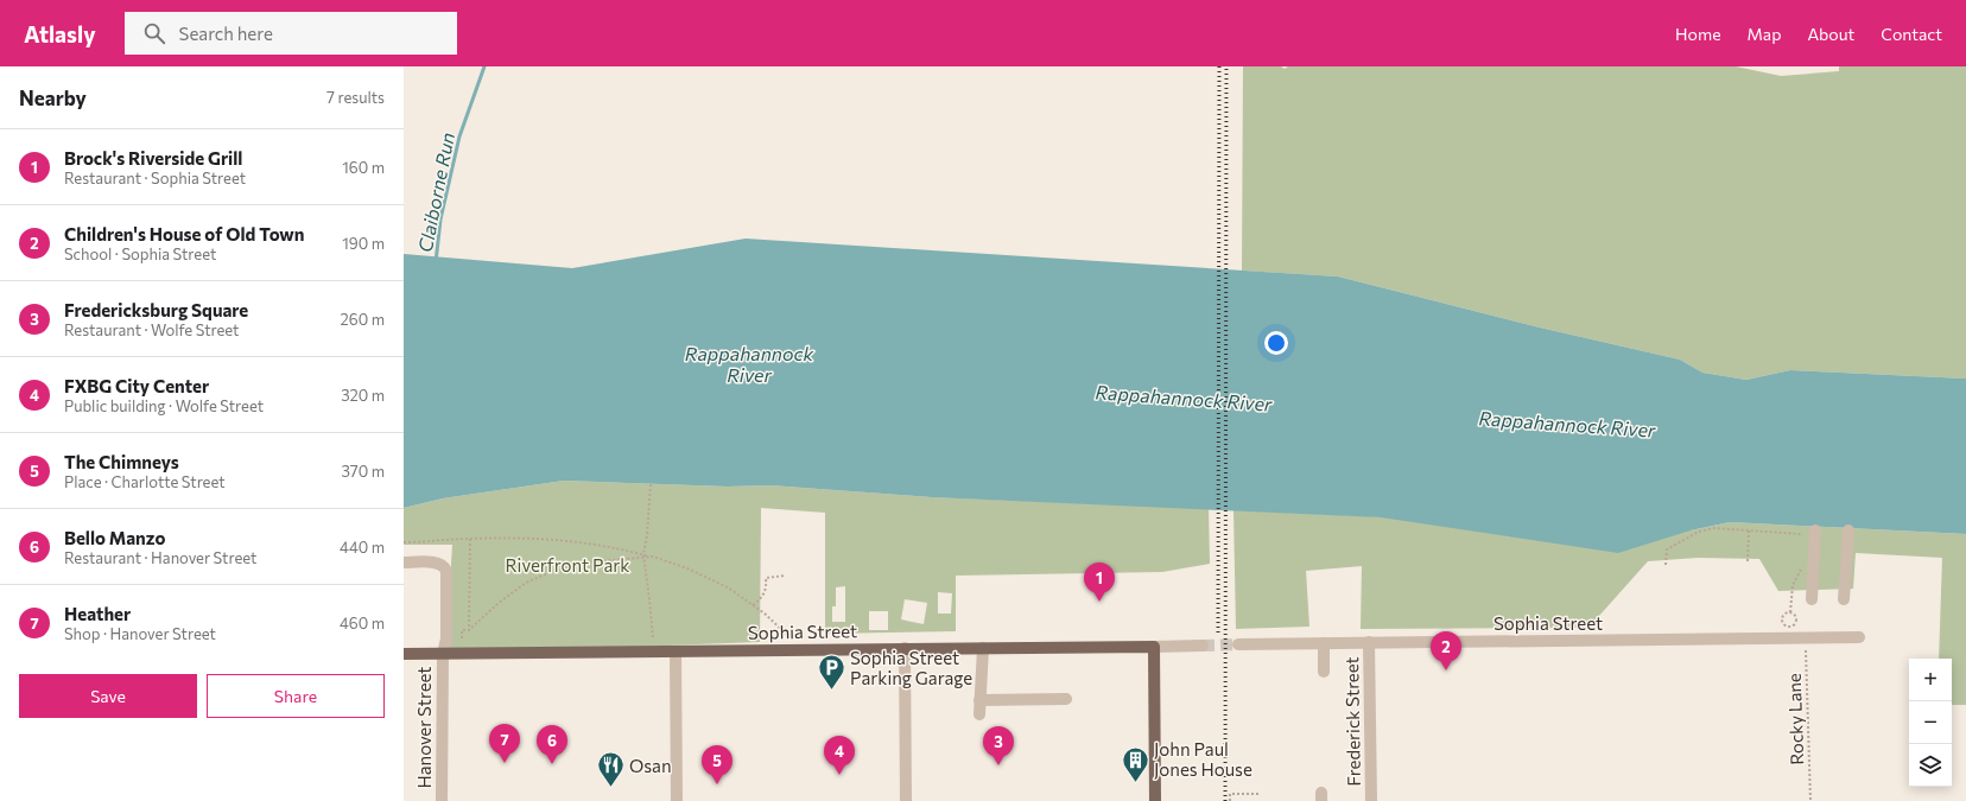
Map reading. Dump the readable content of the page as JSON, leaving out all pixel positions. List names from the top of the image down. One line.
{"streets":{"main road":["Sophia Street"],"street":["Frederick Street","Hanover Street"],"path":["Rocky Lane"]},"crossings":[["Sophia Street","Rocky Lane"],["Sophia Street","Frederick Street"],["Sophia Street","Hanover Street"]],"water":["Claiborne Run","Rappahannock River"],"parks":["Riverfront Park"],"places":{"parking":["Sophia Street Parking Garage"],"building":["John Paul Jones House"],"restaurant":["Osan"]},"page":{"header":"Atlasly","search":"Search here","nav":["Home","Map","About","Contact"],"heading":["Nearby","7 results"],"list":[{"mark":"1","name":"Brock's Riverside Grill","note":"Restaurant · Sophia Street","value":"160 m"},{"mark":"2","name":"Children's House of Old Town","note":"School · Sophia Street","value":"190 m"},{"mark":"3","name":"Fredericksburg Square","note":"Restaurant · Wolfe Street","value":"260 m"},{"mark":"4","name":"FXBG City Center","note":"Public building · Wolfe Street","value":"320 m"},{"mark":"5","name":"The Chimneys","note":"Place · Charlotte Street","value":"370 m"},{"mark":"6","name":"Bello Manzo","note":"Restaurant · Hanover Street","value":"440 m"},{"mark":"7","name":"Heather","note":"Shop · Hanover Street","value":"460 m"}],"pins":["1","2","7","6","3","4","5"],"map_buttons":["+","−"],"buttons":["Save","Share"]}}
